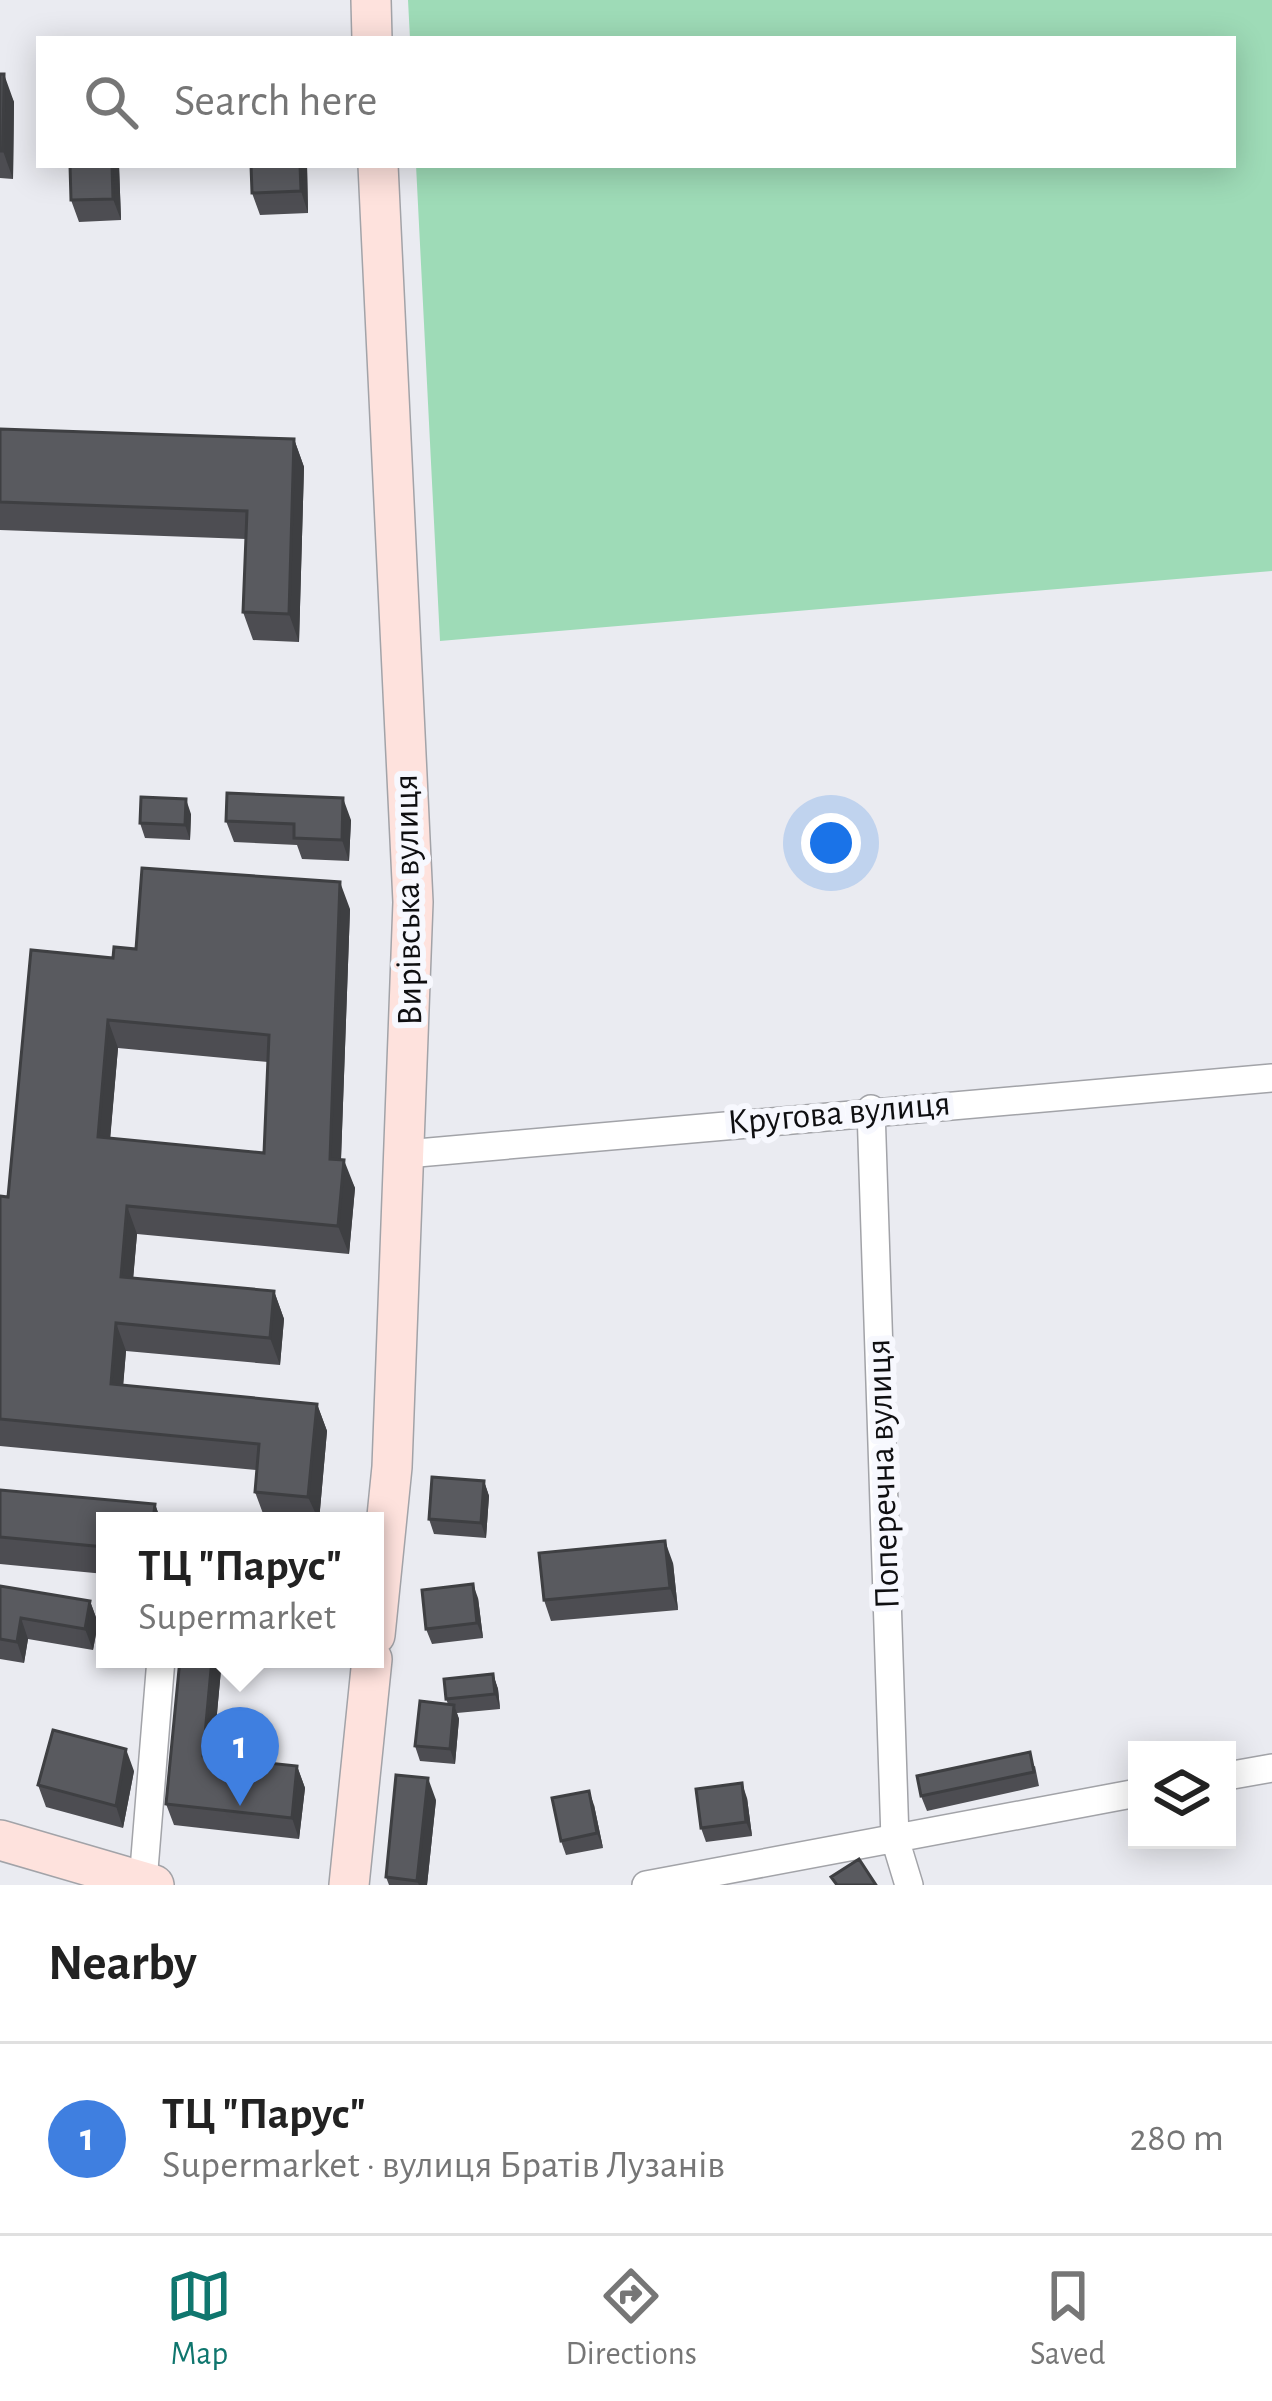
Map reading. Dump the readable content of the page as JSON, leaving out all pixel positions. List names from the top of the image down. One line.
{"streets":{"main road":["Вирівська вулиця"],"street":["Кругова вулиця","Поперечна вулиця"]},"crossings":[["Вирівська вулиця","Кругова вулиця"],["Кругова вулиця","Поперечна вулиця"]],"page":{"search":"Search here","popup":["ТЦ \"Парус\"","Supermarket"],"pins":"1","heading":"Nearby","list":[{"mark":"1","name":"ТЦ \"Парус\"","note":"Supermarket · вулиця Братів Лузанів","value":"280 m"}],"nav":["Map","Directions","Saved"]}}
